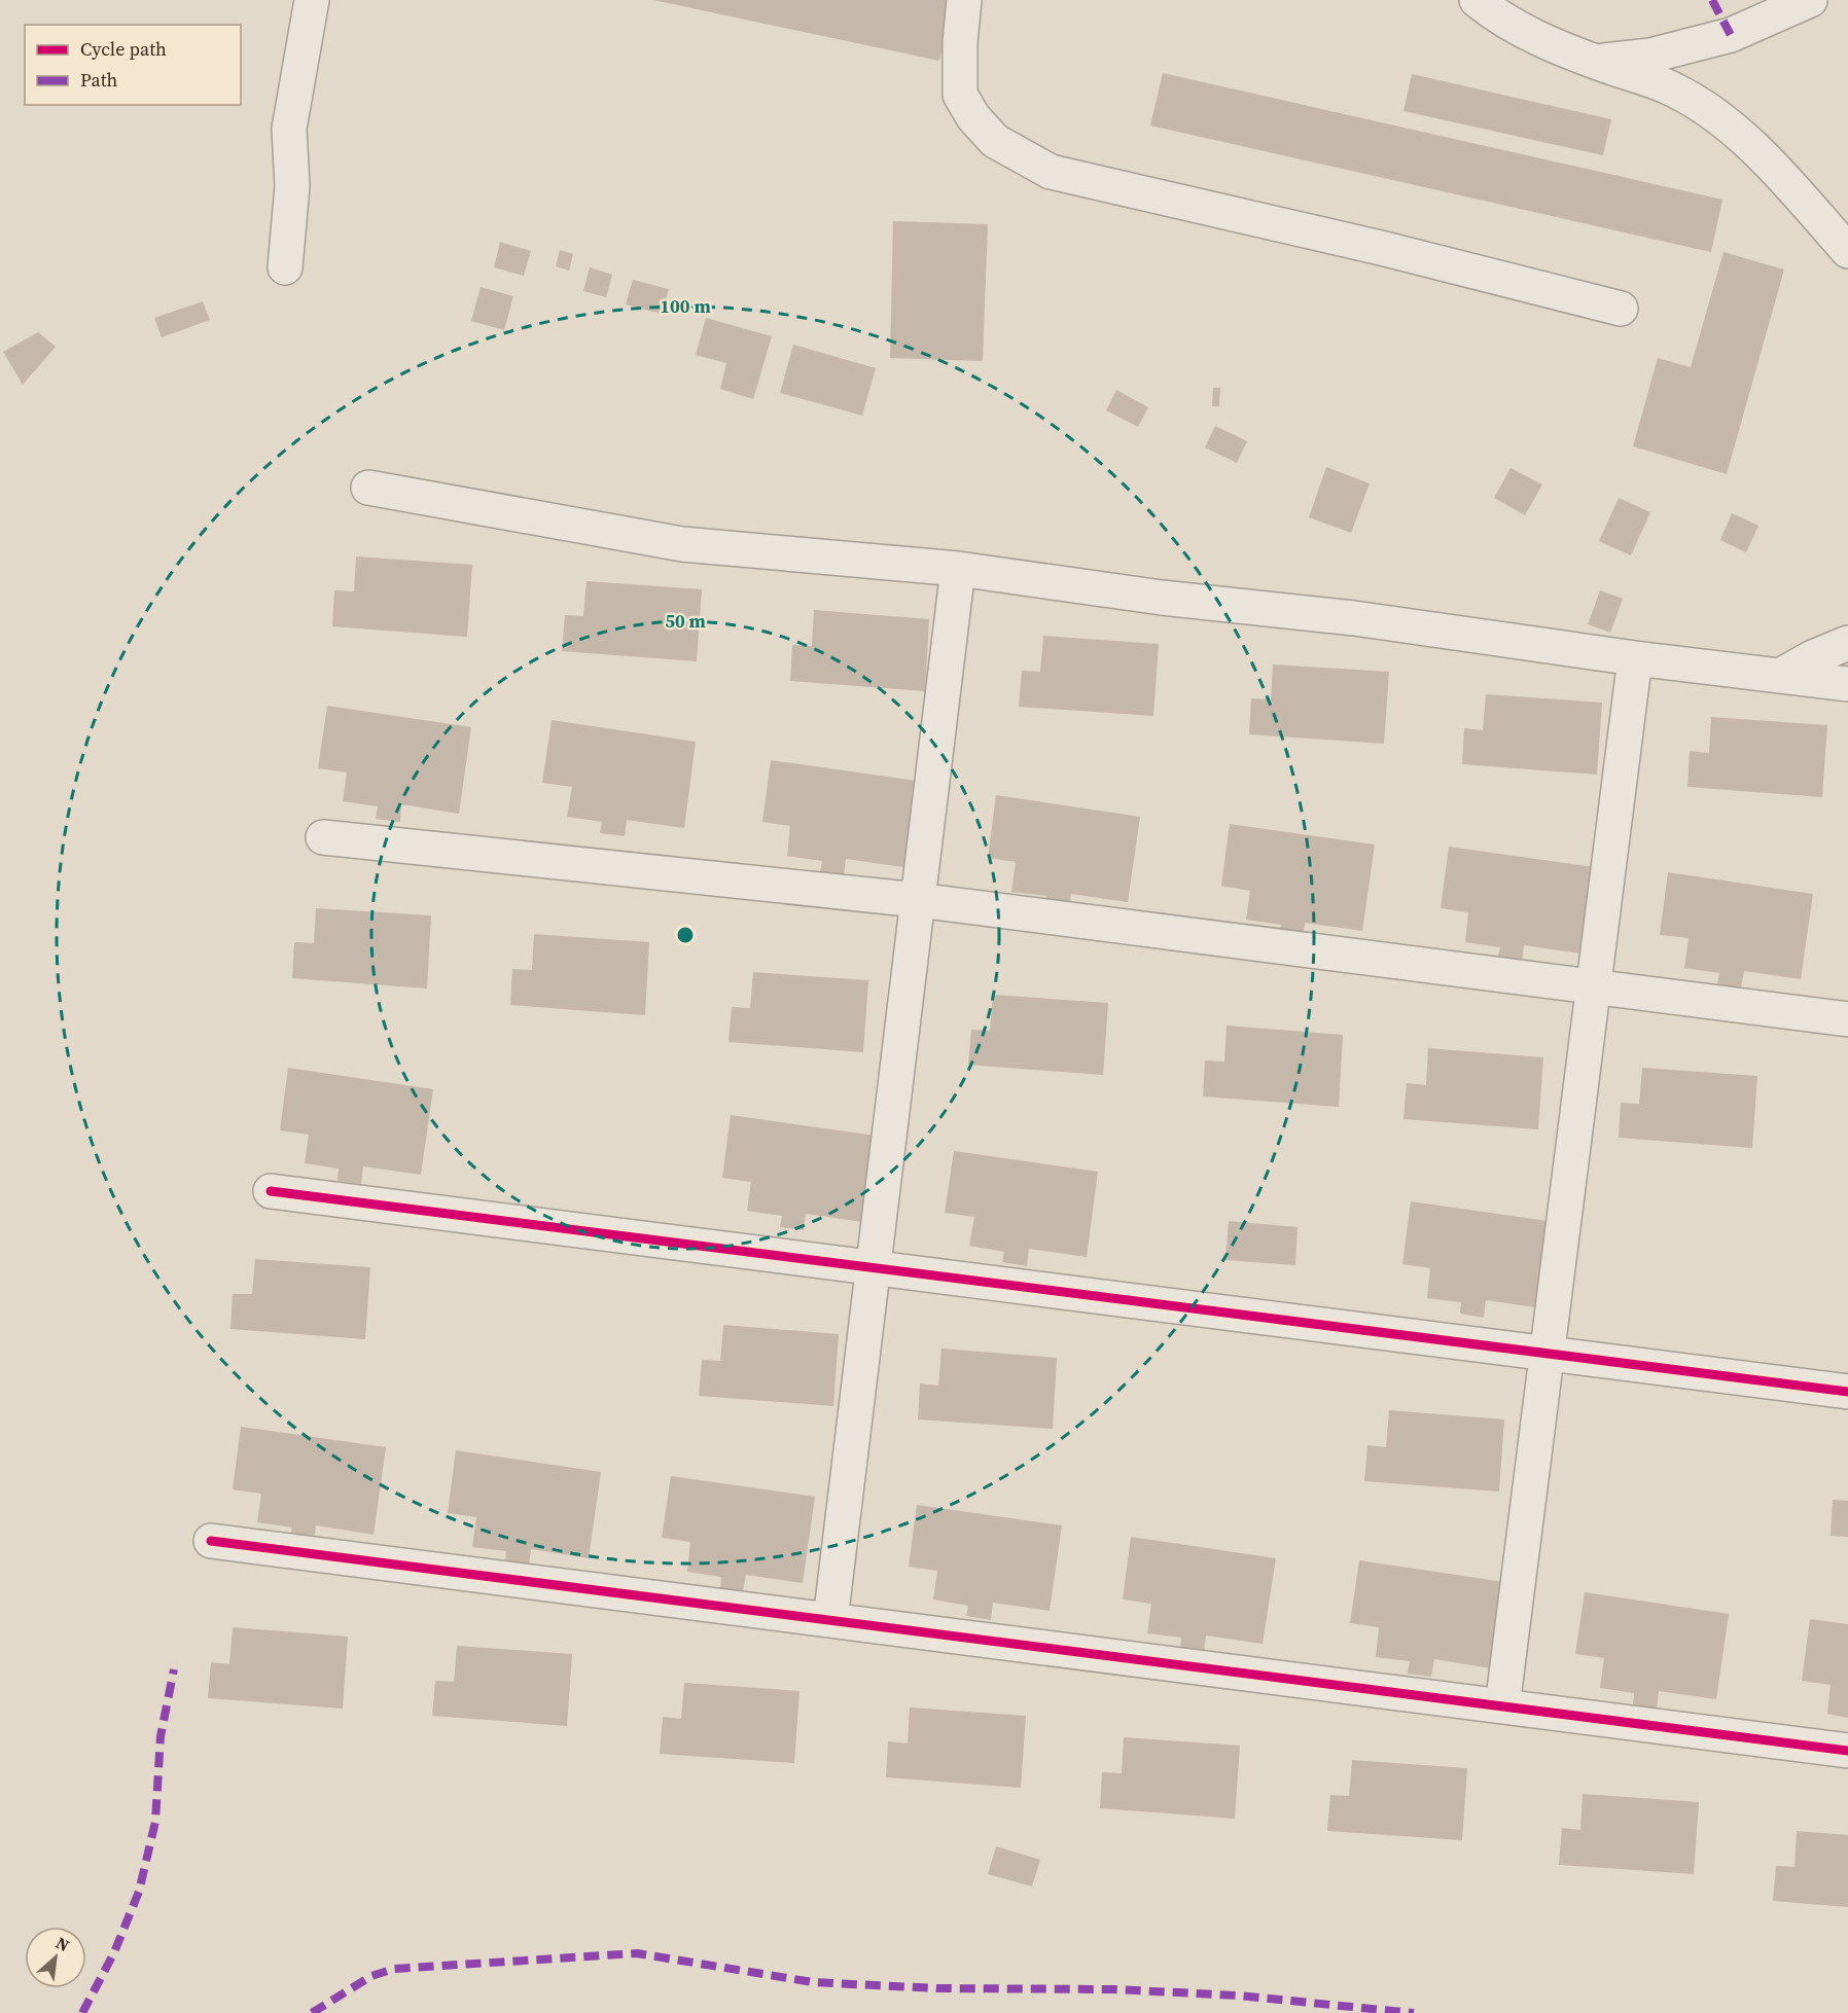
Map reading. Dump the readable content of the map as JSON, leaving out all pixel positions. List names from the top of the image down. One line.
{"legend":["Cycle path","Path"],"north":"top right","rings":["100 m","50 m"]}
